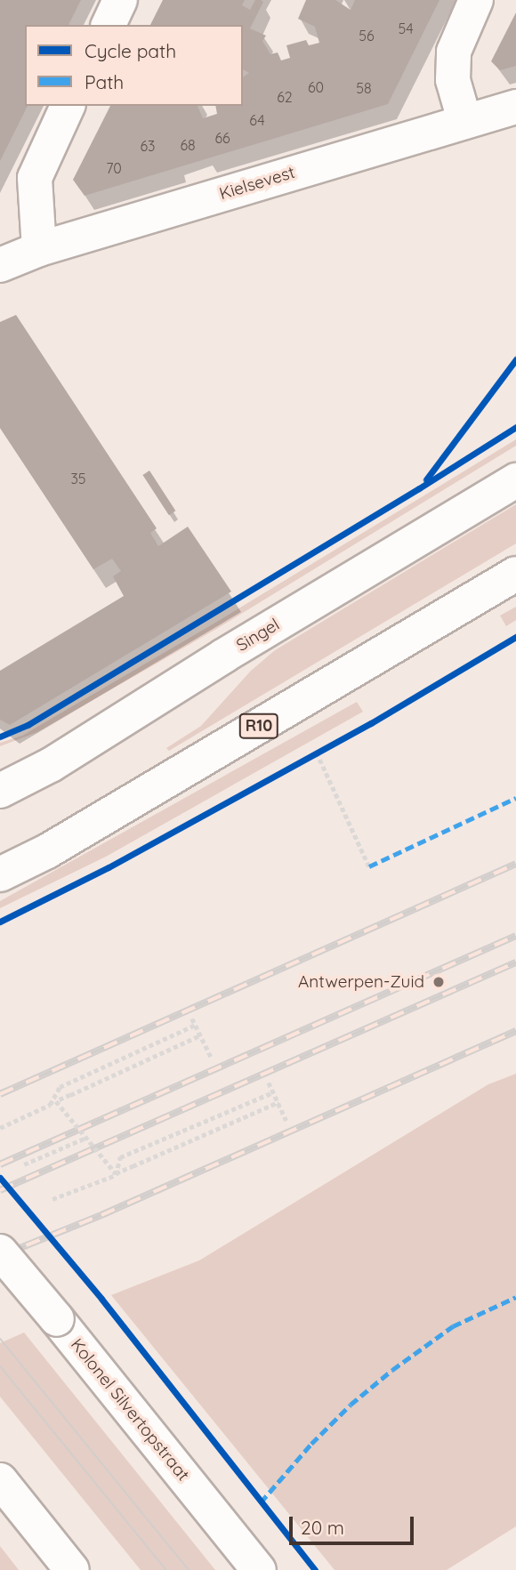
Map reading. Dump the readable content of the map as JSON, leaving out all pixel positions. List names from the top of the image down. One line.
{"streets":{"main road":["Kielsevest","Singel","R10","Kolonel Silvertopstraat"]},"places":["Antwerpen-Zuid"],"house_numbers":["54","56","60","58","62","64","66","68","63","70","35"],"legend":["Cycle path","Path"],"scale_bar":"20 m"}
